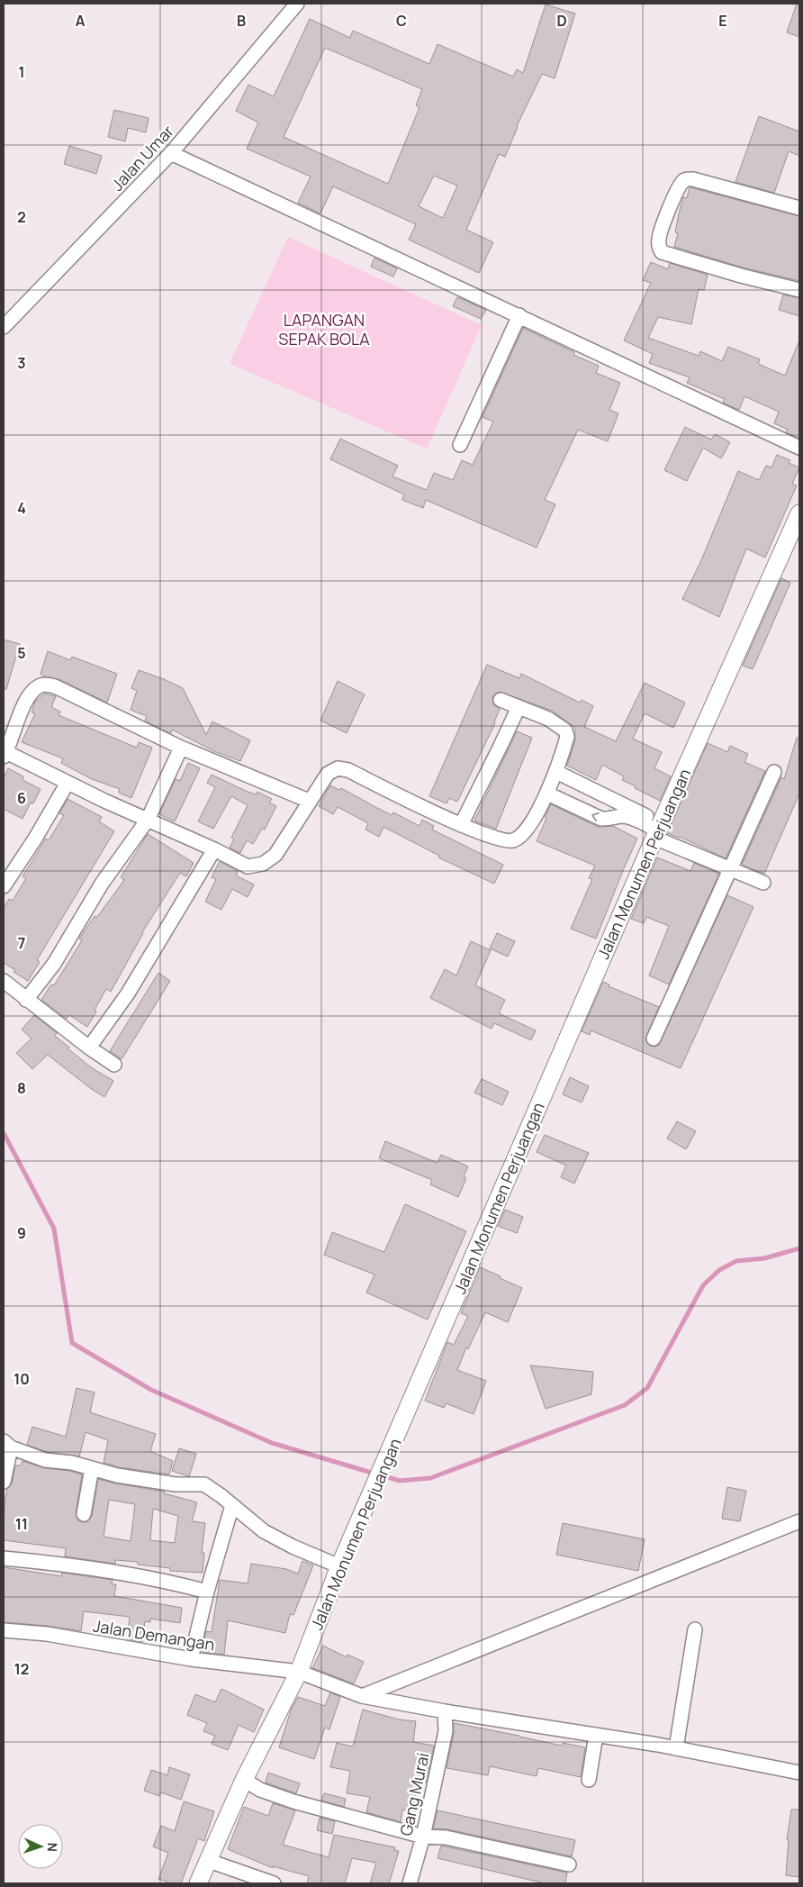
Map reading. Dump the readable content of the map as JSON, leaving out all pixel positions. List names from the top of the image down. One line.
{"streets":{"street":["Jalan Umar","Jalan Monumen Perjuangan","Jalan Demangan","Gang Murai"]},"crossings":[["Jalan Monumen Perjuangan","Jalan Demangan"],["Jalan Demangan","Gang Murai"]],"parks":["LAPANGAN SEPAK BOLA"],"north":"right","grid":{"columns":["A","B","C","D","E"],"rows":["1","2","3","4","5","6","7","8","9","10","11","12"]}}
